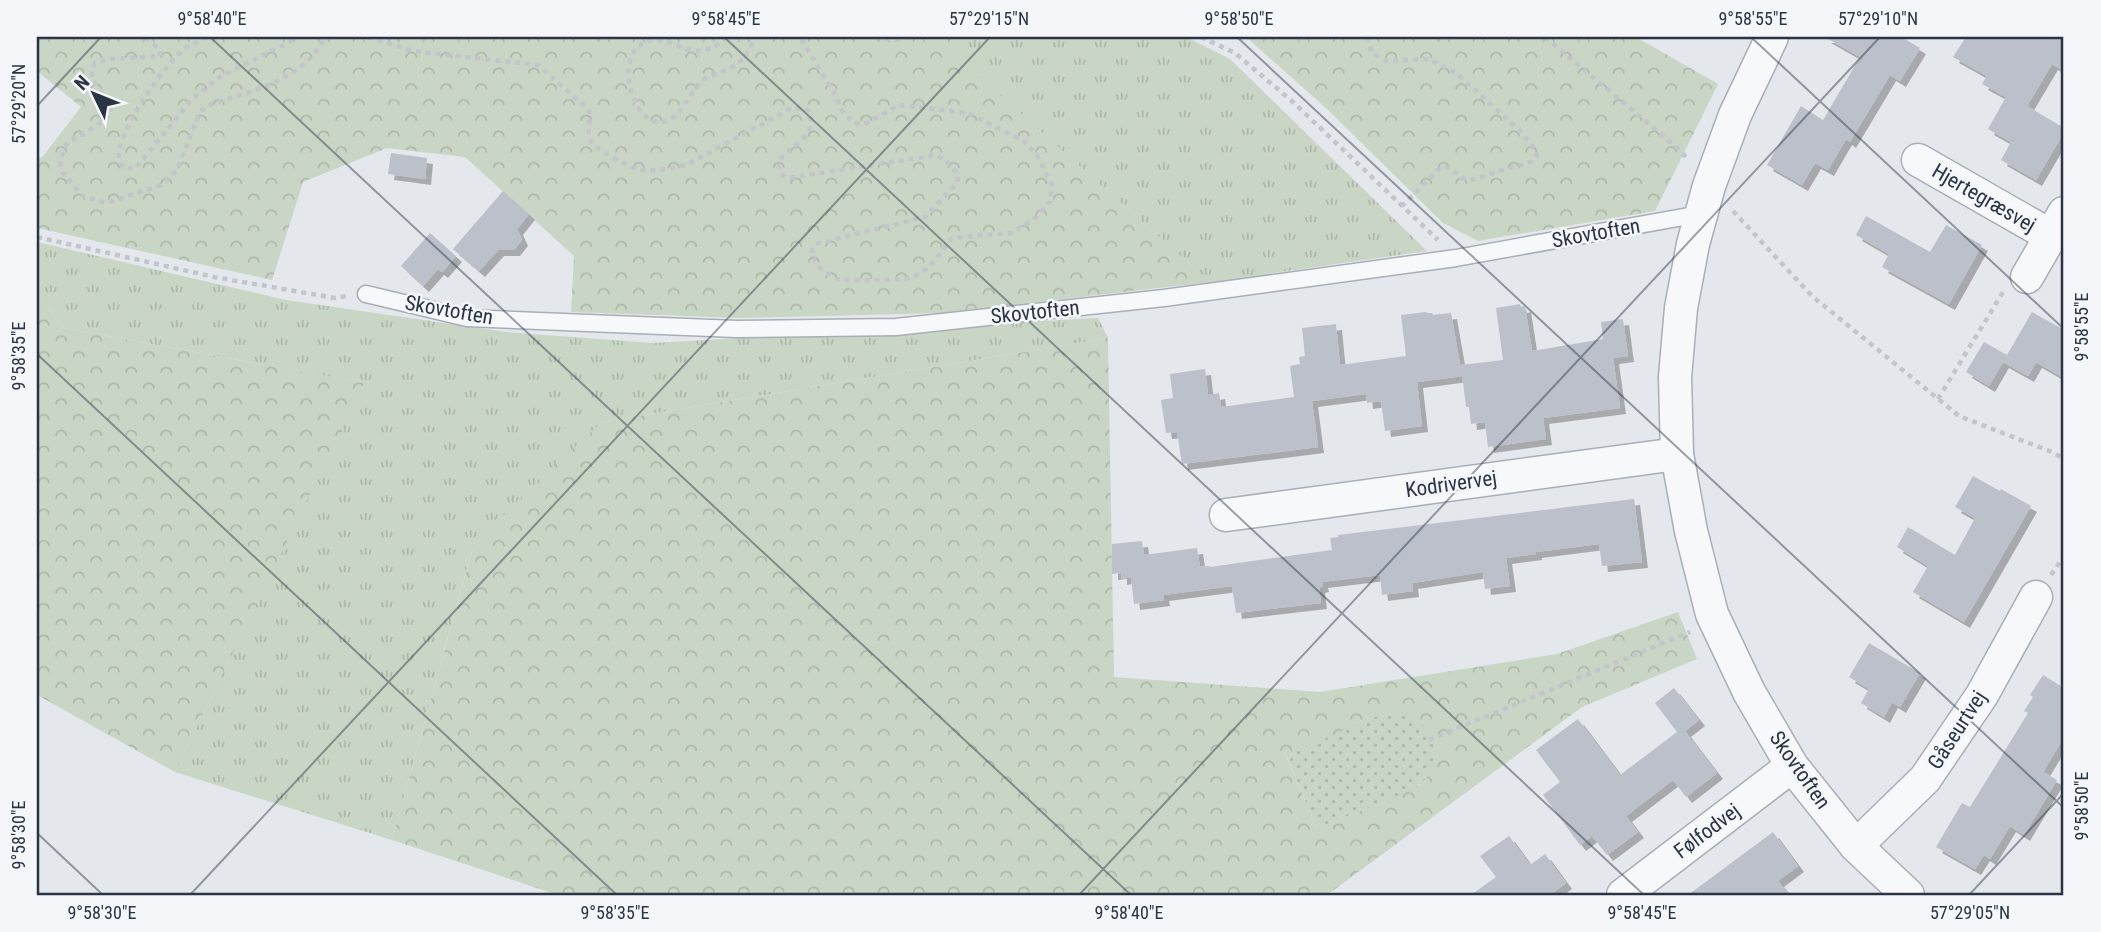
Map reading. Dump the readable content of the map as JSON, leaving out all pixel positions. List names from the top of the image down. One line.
{"streets":{"street":["Hjertegræsvej","Skovtoften","Kodrivervej","Gåseurtvej","Følfodvej"]},"crossings":[["Skovtoften","Kodrivervej"],["Skovtoften","Gåseurtvej"],["Skovtoften","Følfodvej"]],"north":"top left","coordinates":["9°58'40\"E","9°58'45\"E","57°29'15\"N","9°58'50\"E","9°58'55\"E","57°29'10\"N","57°29'20\"N","9°58'35\"E","9°58'30\"E","57°29'05\"N"]}
